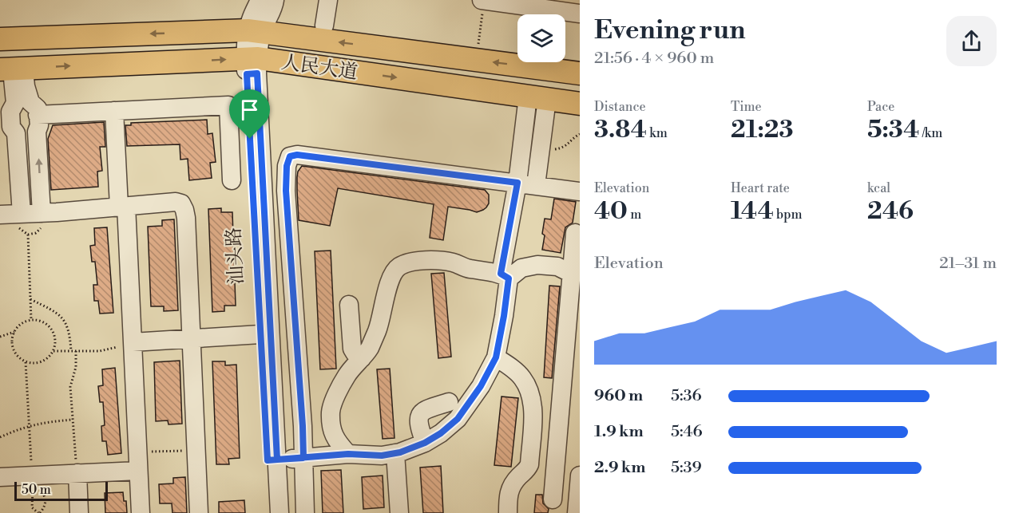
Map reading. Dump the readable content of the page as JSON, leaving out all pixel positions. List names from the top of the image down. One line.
{"streets":{"main road":["人民大道"],"street":["汕头路"]},"crossings":[["人民大道","汕头路"]],"scale_bar":"50 m","page":{"heading":["Evening run","21:56 · 4 × 960 m"],"stats":[["Distance","3.84 km"],["Time","21:23"],["Pace","5:34 /km"],["Elevation","40 m"],["Heart rate","144 bpm"],["kcal","246"]],"chart":["Elevation","21–31 m"],"list":[{"name":"960 m","note":"5:36"},{"name":"1.9 km","note":"5:46"},{"name":"2.9 km","note":"5:39"}],"scale":"50 m"}}
